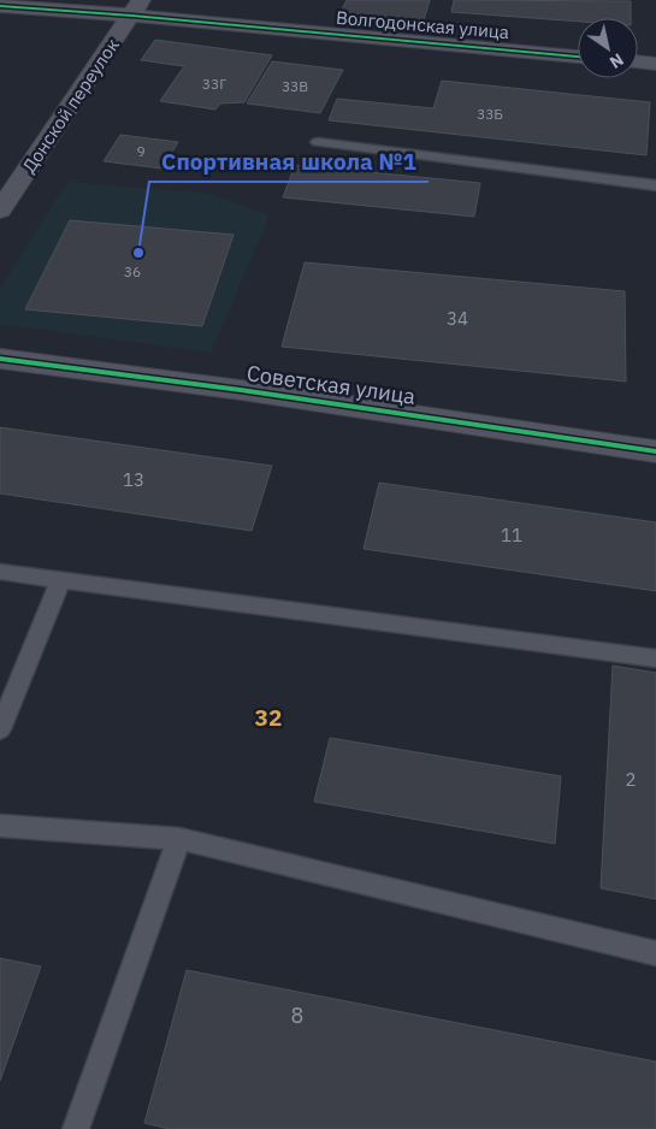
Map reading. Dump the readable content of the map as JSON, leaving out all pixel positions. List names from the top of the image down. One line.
{"streets":{"street":["Волгодонская улица","Донской переулок","Советская улица"]},"crossings":[["Волгодонская улица","Донской переулок"]],"districts":["32"],"places":["Спортивная школа №1"],"house_numbers":["33Г","33В","33Б","9","36","34","13","11","2","8"],"north":"bottom right"}
